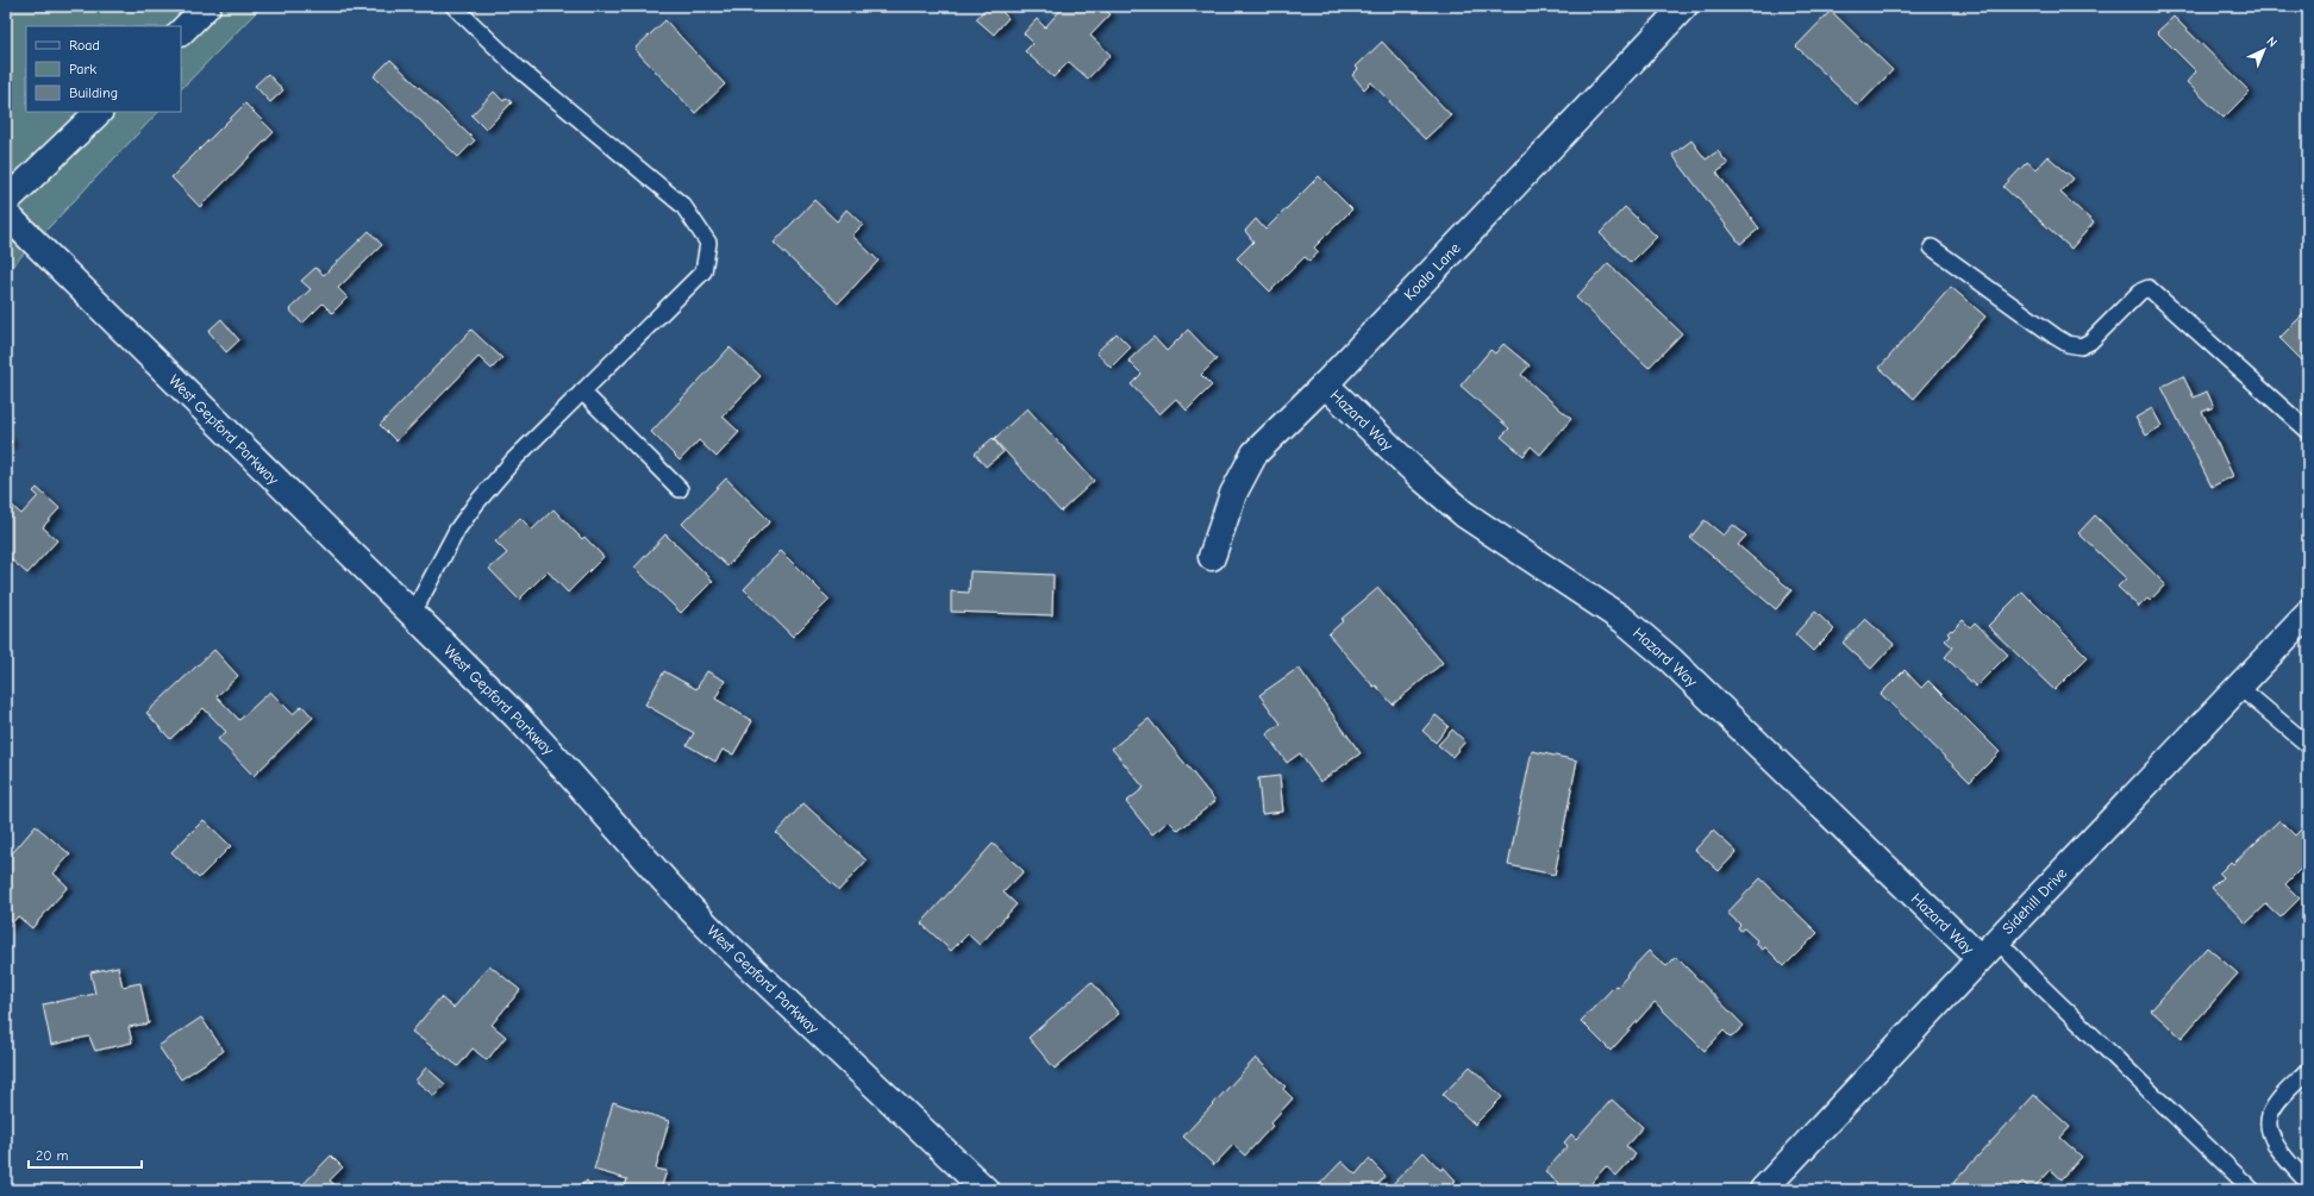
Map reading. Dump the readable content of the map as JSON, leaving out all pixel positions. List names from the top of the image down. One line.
{"streets":{"street":["Koala Lane","Hazard Way","West Gepford Parkway","Sidehill Drive"]},"crossings":[["Koala Lane","Hazard Way"],["Hazard Way","Sidehill Drive"]],"legend":["Road","Park","Building"],"scale_bar":"20 m","north":"top right"}
